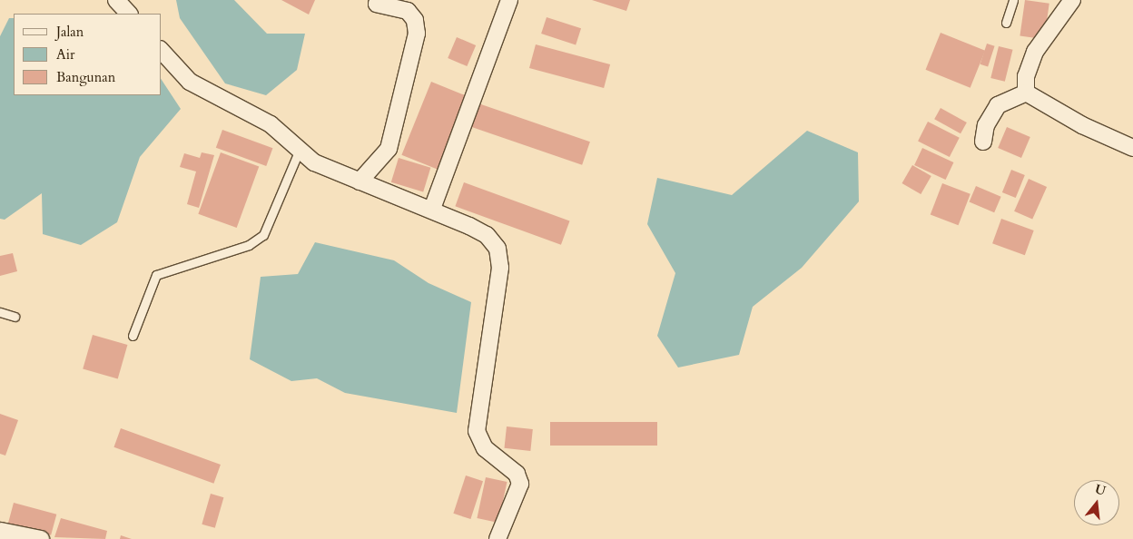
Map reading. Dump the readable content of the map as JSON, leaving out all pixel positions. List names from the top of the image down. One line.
{"legend":["Jalan","Air","Bangunan"],"north":"top"}
